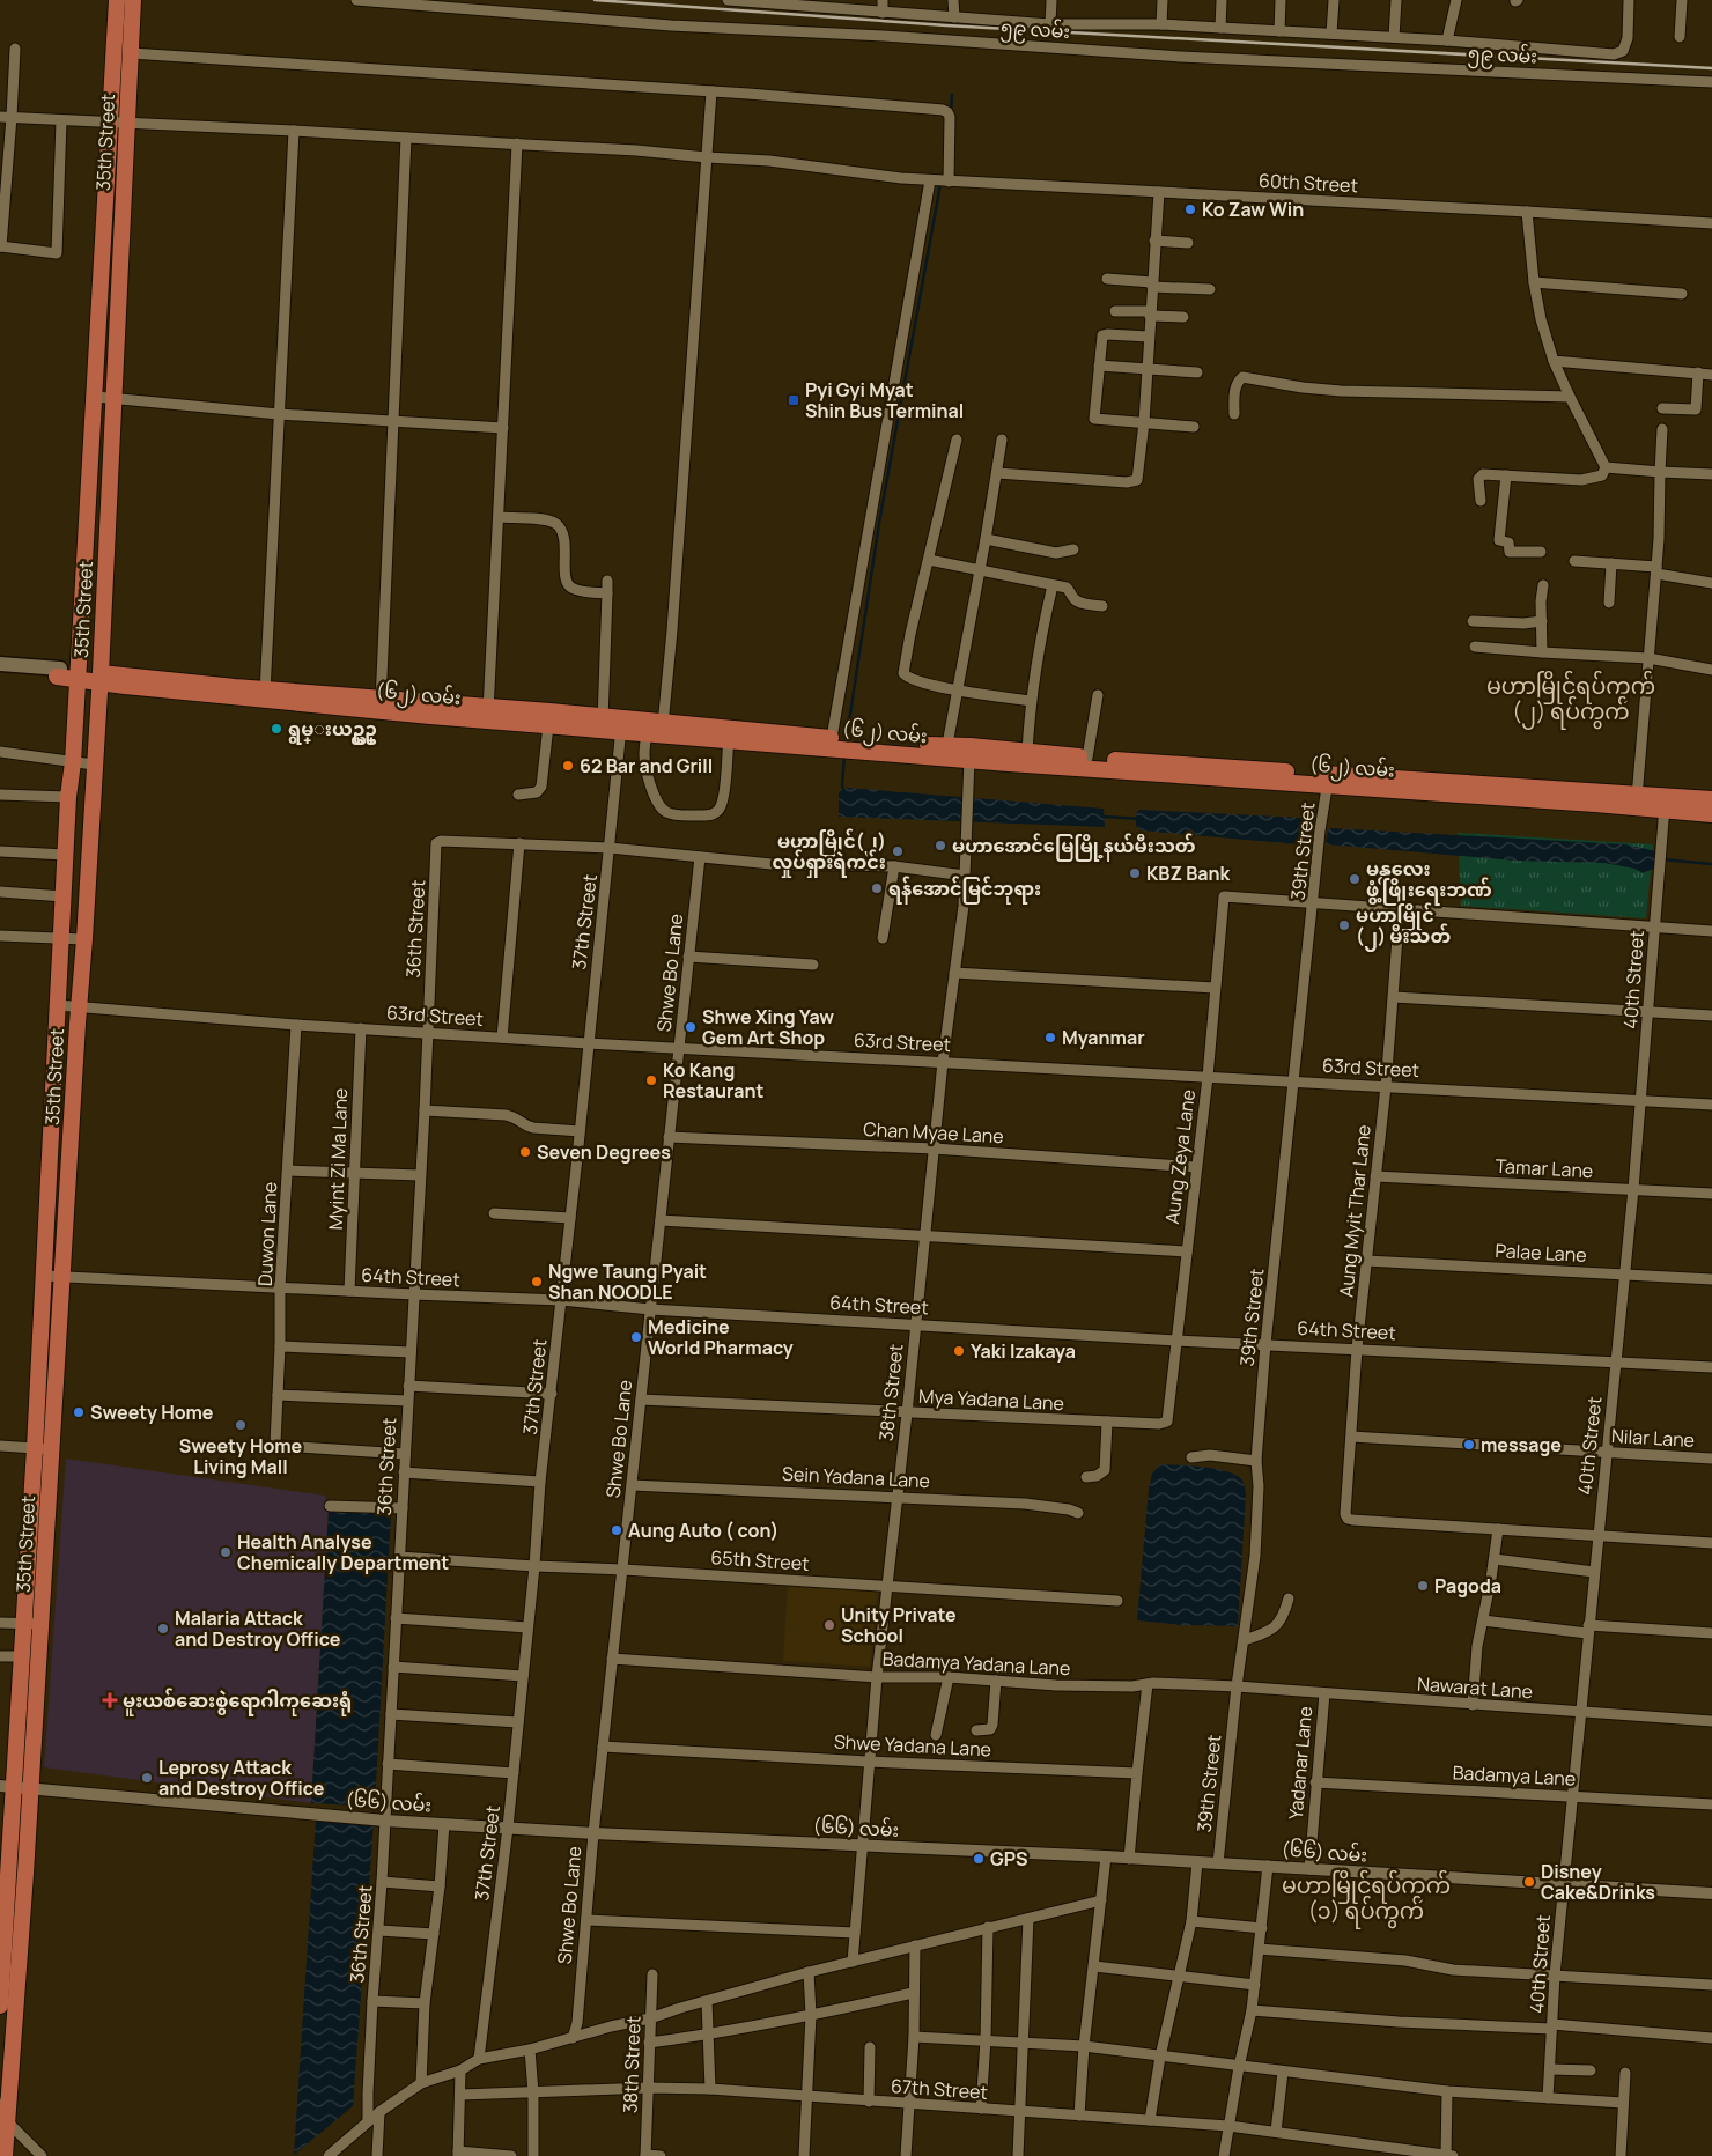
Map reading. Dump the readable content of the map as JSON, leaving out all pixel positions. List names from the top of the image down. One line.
{"streets":{"main road":["35th Street","(၆၂) လမ်း"],"street":["၅၉ လမ်း","60th Street","39th Street","37th Street","36th Street","Shwe Bo Lane","40th Street","63rd Street","Chan Myae Lane","Aung Zeya Lane","Myint Zi Ma Lane","Tamar Lane","Aung Myit Thar Lane","Duwon Lane","Palae Lane","64th Street","38th Street","Mya Yadana Lane","Nilar Lane","Sein Yadana Lane","65th Street","Badamya Yadana Lane","Nawarat Lane","Shwe Yadana Lane","Yadanar Lane","Badamya Lane","(၆၆) လမ်း","67th Street"]},"crossings":[["35th Street","60th Street"],["35th Street","(၆၂) လမ်း"],["35th Street","63rd Street"],["35th Street","64th Street"],["35th Street","(၆၆) လမ်း"],["(၆၂) လမ်း","39th Street"],["(၆၂) လမ်း","37th Street"],["(၆၂) လမ်း","40th Street"],["(၆၂) လမ်း","38th Street"],["39th Street","63rd Street"],["39th Street","Aung Zeya Lane"],["39th Street","64th Street"],["39th Street","Badamya Yadana Lane"],["39th Street","Nawarat Lane"],["39th Street","(၆၆) လမ်း"],["37th Street","63rd Street"],["37th Street","64th Street"],["37th Street","65th Street"],["37th Street","(၆၆) လမ်း"],["36th Street","63rd Street"],["36th Street","Duwon Lane"],["36th Street","64th Street"],["36th Street","65th Street"],["36th Street","(၆၆) လမ်း"],["Shwe Bo Lane","63rd Street"],["Shwe Bo Lane","Chan Myae Lane"],["Shwe Bo Lane","64th Street"],["Shwe Bo Lane","Mya Yadana Lane"],["Shwe Bo Lane","Sein Yadana Lane"],["Shwe Bo Lane","65th Street"],["Shwe Bo Lane","Badamya Yadana Lane"],["Shwe Bo Lane","Shwe Yadana Lane"],["Shwe Bo Lane","(၆၆) လမ်း"],["40th Street","63rd Street"],["40th Street","Tamar Lane"],["40th Street","Palae Lane"],["40th Street","64th Street"],["40th Street","Nilar Lane"],["40th Street","Nawarat Lane"],["40th Street","Badamya Lane"],["40th Street","(၆၆) လမ်း"],["63rd Street","Aung Zeya Lane"],["63rd Street","Myint Zi Ma Lane"],["63rd Street","Aung Myit Thar Lane"],["63rd Street","Duwon Lane"],["63rd Street","38th Street"],["Chan Myae Lane","Aung Zeya Lane"],["Chan Myae Lane","38th Street"],["Aung Zeya Lane","64th Street"],["Aung Zeya Lane","Mya Yadana Lane"],["Myint Zi Ma Lane","64th Street"],["Tamar Lane","Aung Myit Thar Lane"],["Aung Myit Thar Lane","Palae Lane"],["Aung Myit Thar Lane","64th Street"],["Aung Myit Thar Lane","Nilar Lane"],["Duwon Lane","64th Street"],["64th Street","38th Street"],["38th Street","Mya Yadana Lane"],["38th Street","Sein Yadana Lane"],["38th Street","65th Street"],["38th Street","Badamya Yadana Lane"],["38th Street","Shwe Yadana Lane"],["38th Street","(၆၆) လမ်း"],["38th Street","67th Street"],["Badamya Yadana Lane","Nawarat Lane"],["Nawarat Lane","Yadanar Lane"],["Yadanar Lane","Badamya Lane"],["Yadanar Lane","(၆၆) လမ်း"]],"districts":["မဟာမြိုင်ရပ်ကွက် (၂) ရပ်ကွက်","မဟာမြိုင်ရပ်ကွက် (၁) ရပ်ကွက်"],"places":{"other":["Ko Zaw Win","ရွမ္းယဥ္ယဥ္","62 Bar and Grill","မဟာအောင်မြေမြို့နယ်မီးသတ်","မဟာမြိုင်(၂) လှုပ်ရှားရဲကင်း","KBZ Bank","မန္တလေး ဖွံ့ဖြိုးရေးဘဏ်","ရန်အောင်မြင်ဘုရား","မဟာမြိုင် (၂) မီးသတ်","Shwe Xing Yaw Gem Art Shop","Myanmar","Ko Kang Restaurant","Seven Degrees","Ngwe Taung Pyait Shan NOODLE","Medicine World Pharmacy","Yaki Izakaya","Sweety Home","Sweety Home Living Mall","message","Aung Auto ( con)","Health Analyse Chemically Department","Pagoda","Unity Private School","Malaria Attack and Destroy Office","Leprosy Attack and Destroy Office","GPS","Disney Cake&Drinks"],"transit":["Pyi Gyi Myat Shin Bus Terminal"],"health":["မူးယစ်ဆေးစွဲရောဂါကုဆေးရုံ"]}}
